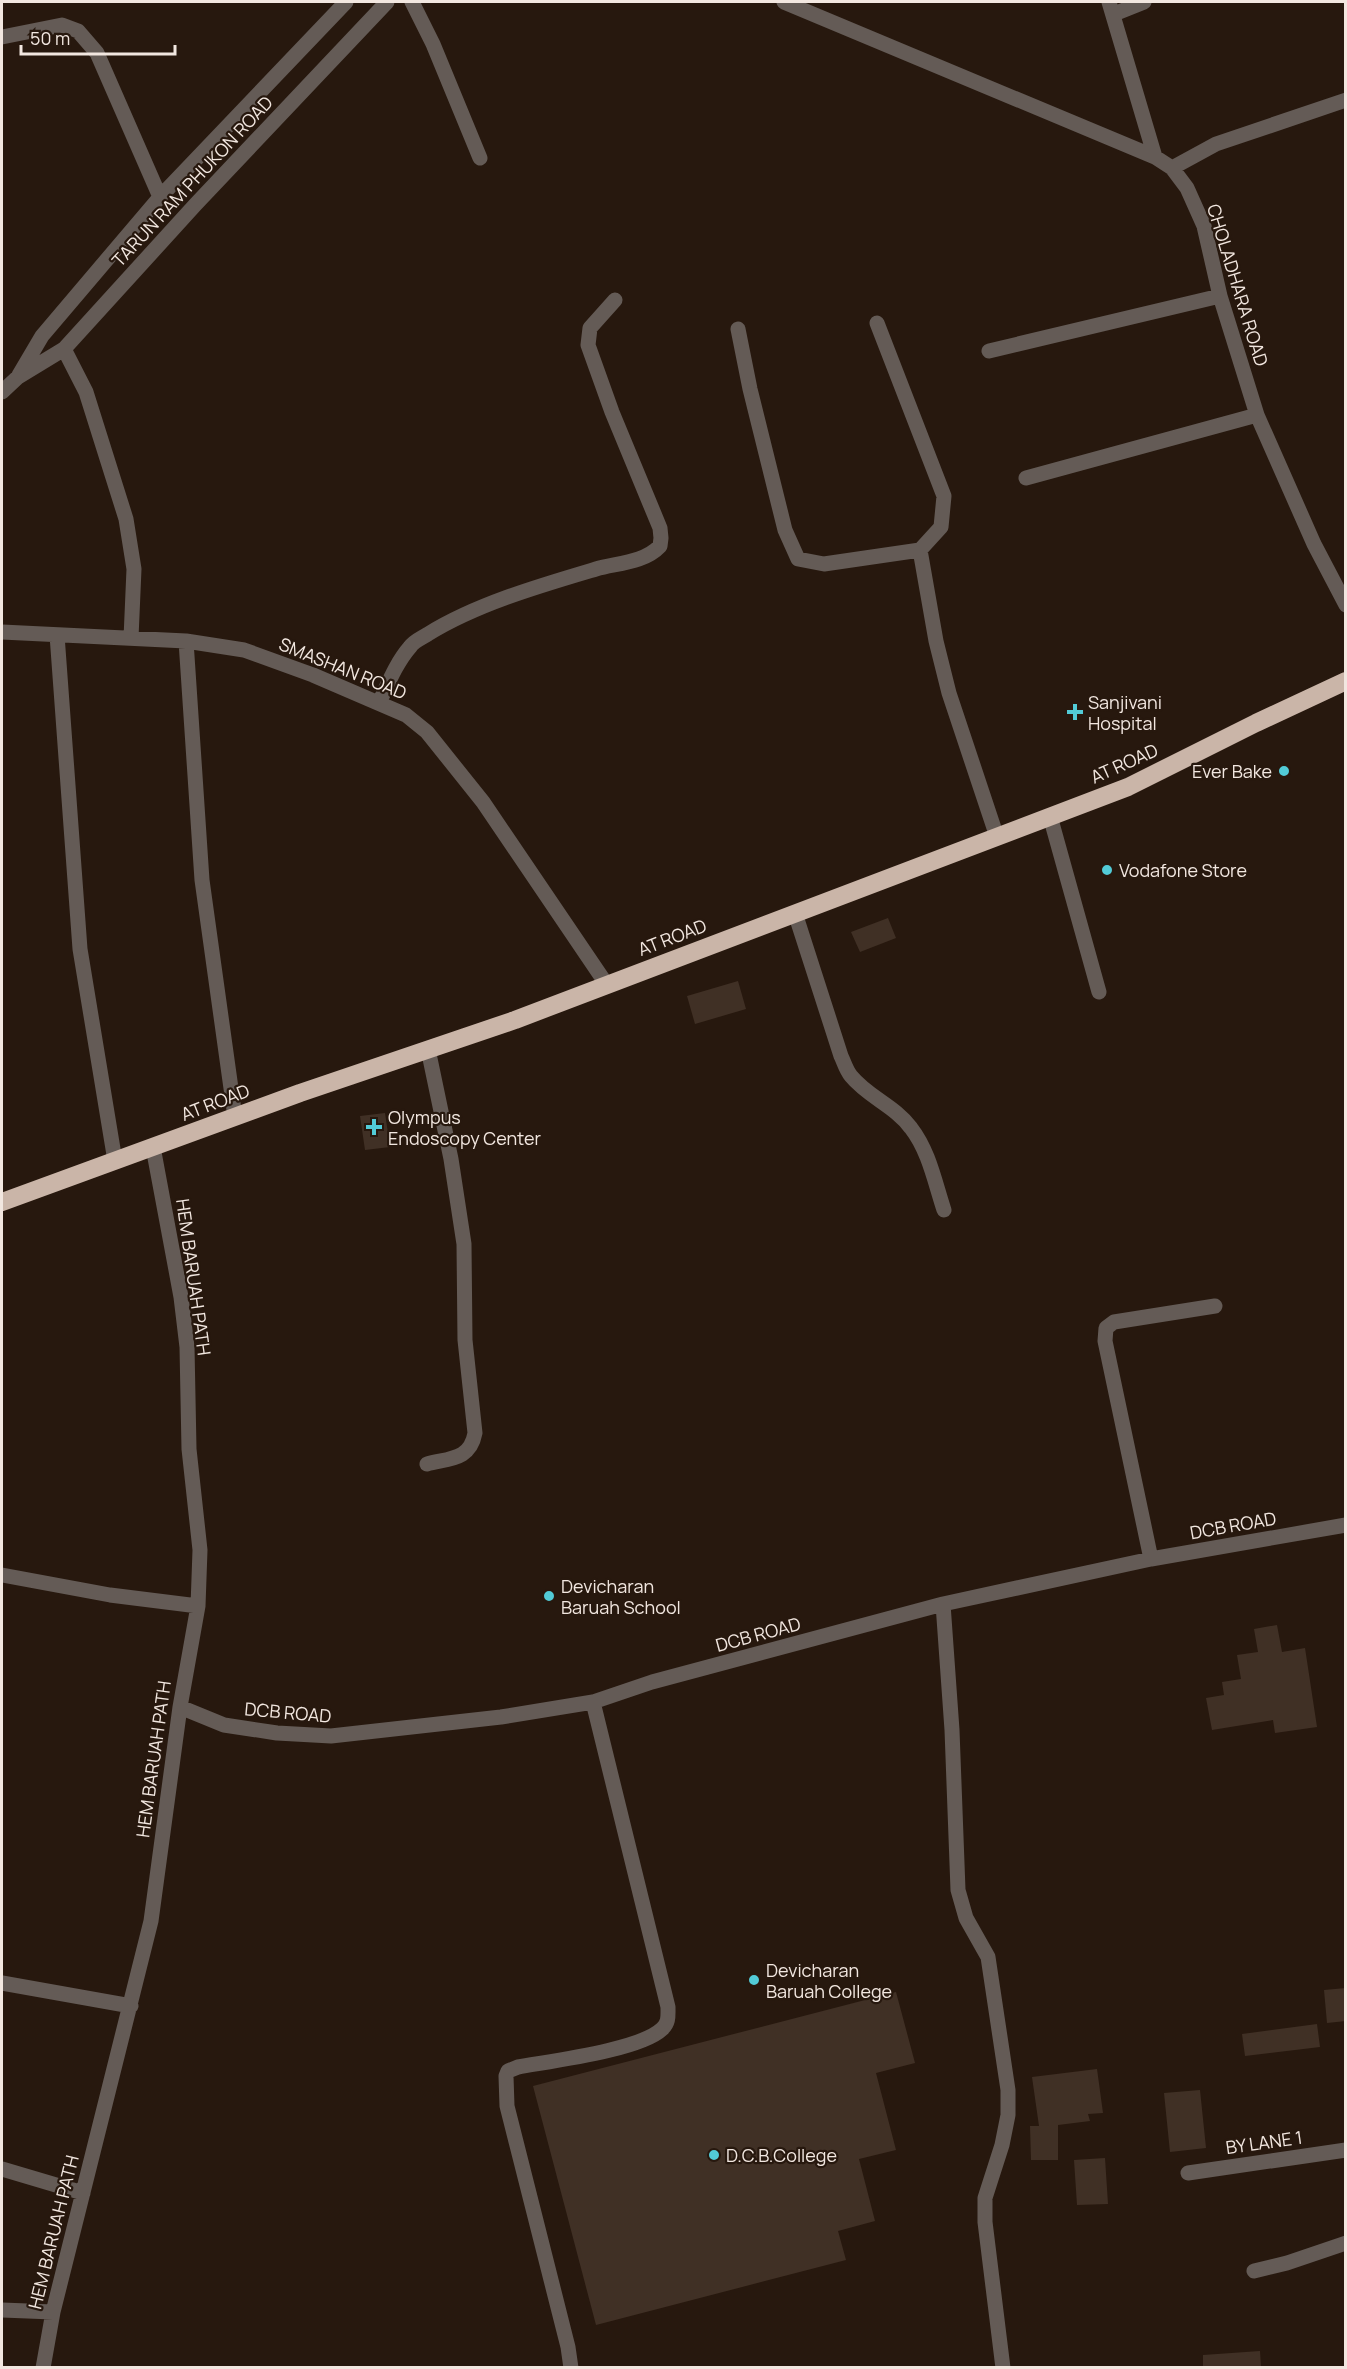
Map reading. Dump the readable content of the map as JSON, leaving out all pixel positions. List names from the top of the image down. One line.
{"streets":{"highway":["AT ROAD"],"street":["TARUN RAM PHUKON ROAD","CHOLADHARA ROAD","SMASHAN ROAD","HEM BARUAH PATH","DCB ROAD","BY LANE 1"]},"crossings":[["SMASHAN ROAD","AT ROAD"],["AT ROAD","HEM BARUAH PATH"],["HEM BARUAH PATH","DCB ROAD"]],"places":{"health":["Sanjivani Hospital","Olympus Endoscopy Center"],"other":["Ever Bake","Vodafone Store","Devicharan Baruah School","Devicharan Baruah College","D.C.B.College"]},"scale_bar":"50 m"}
